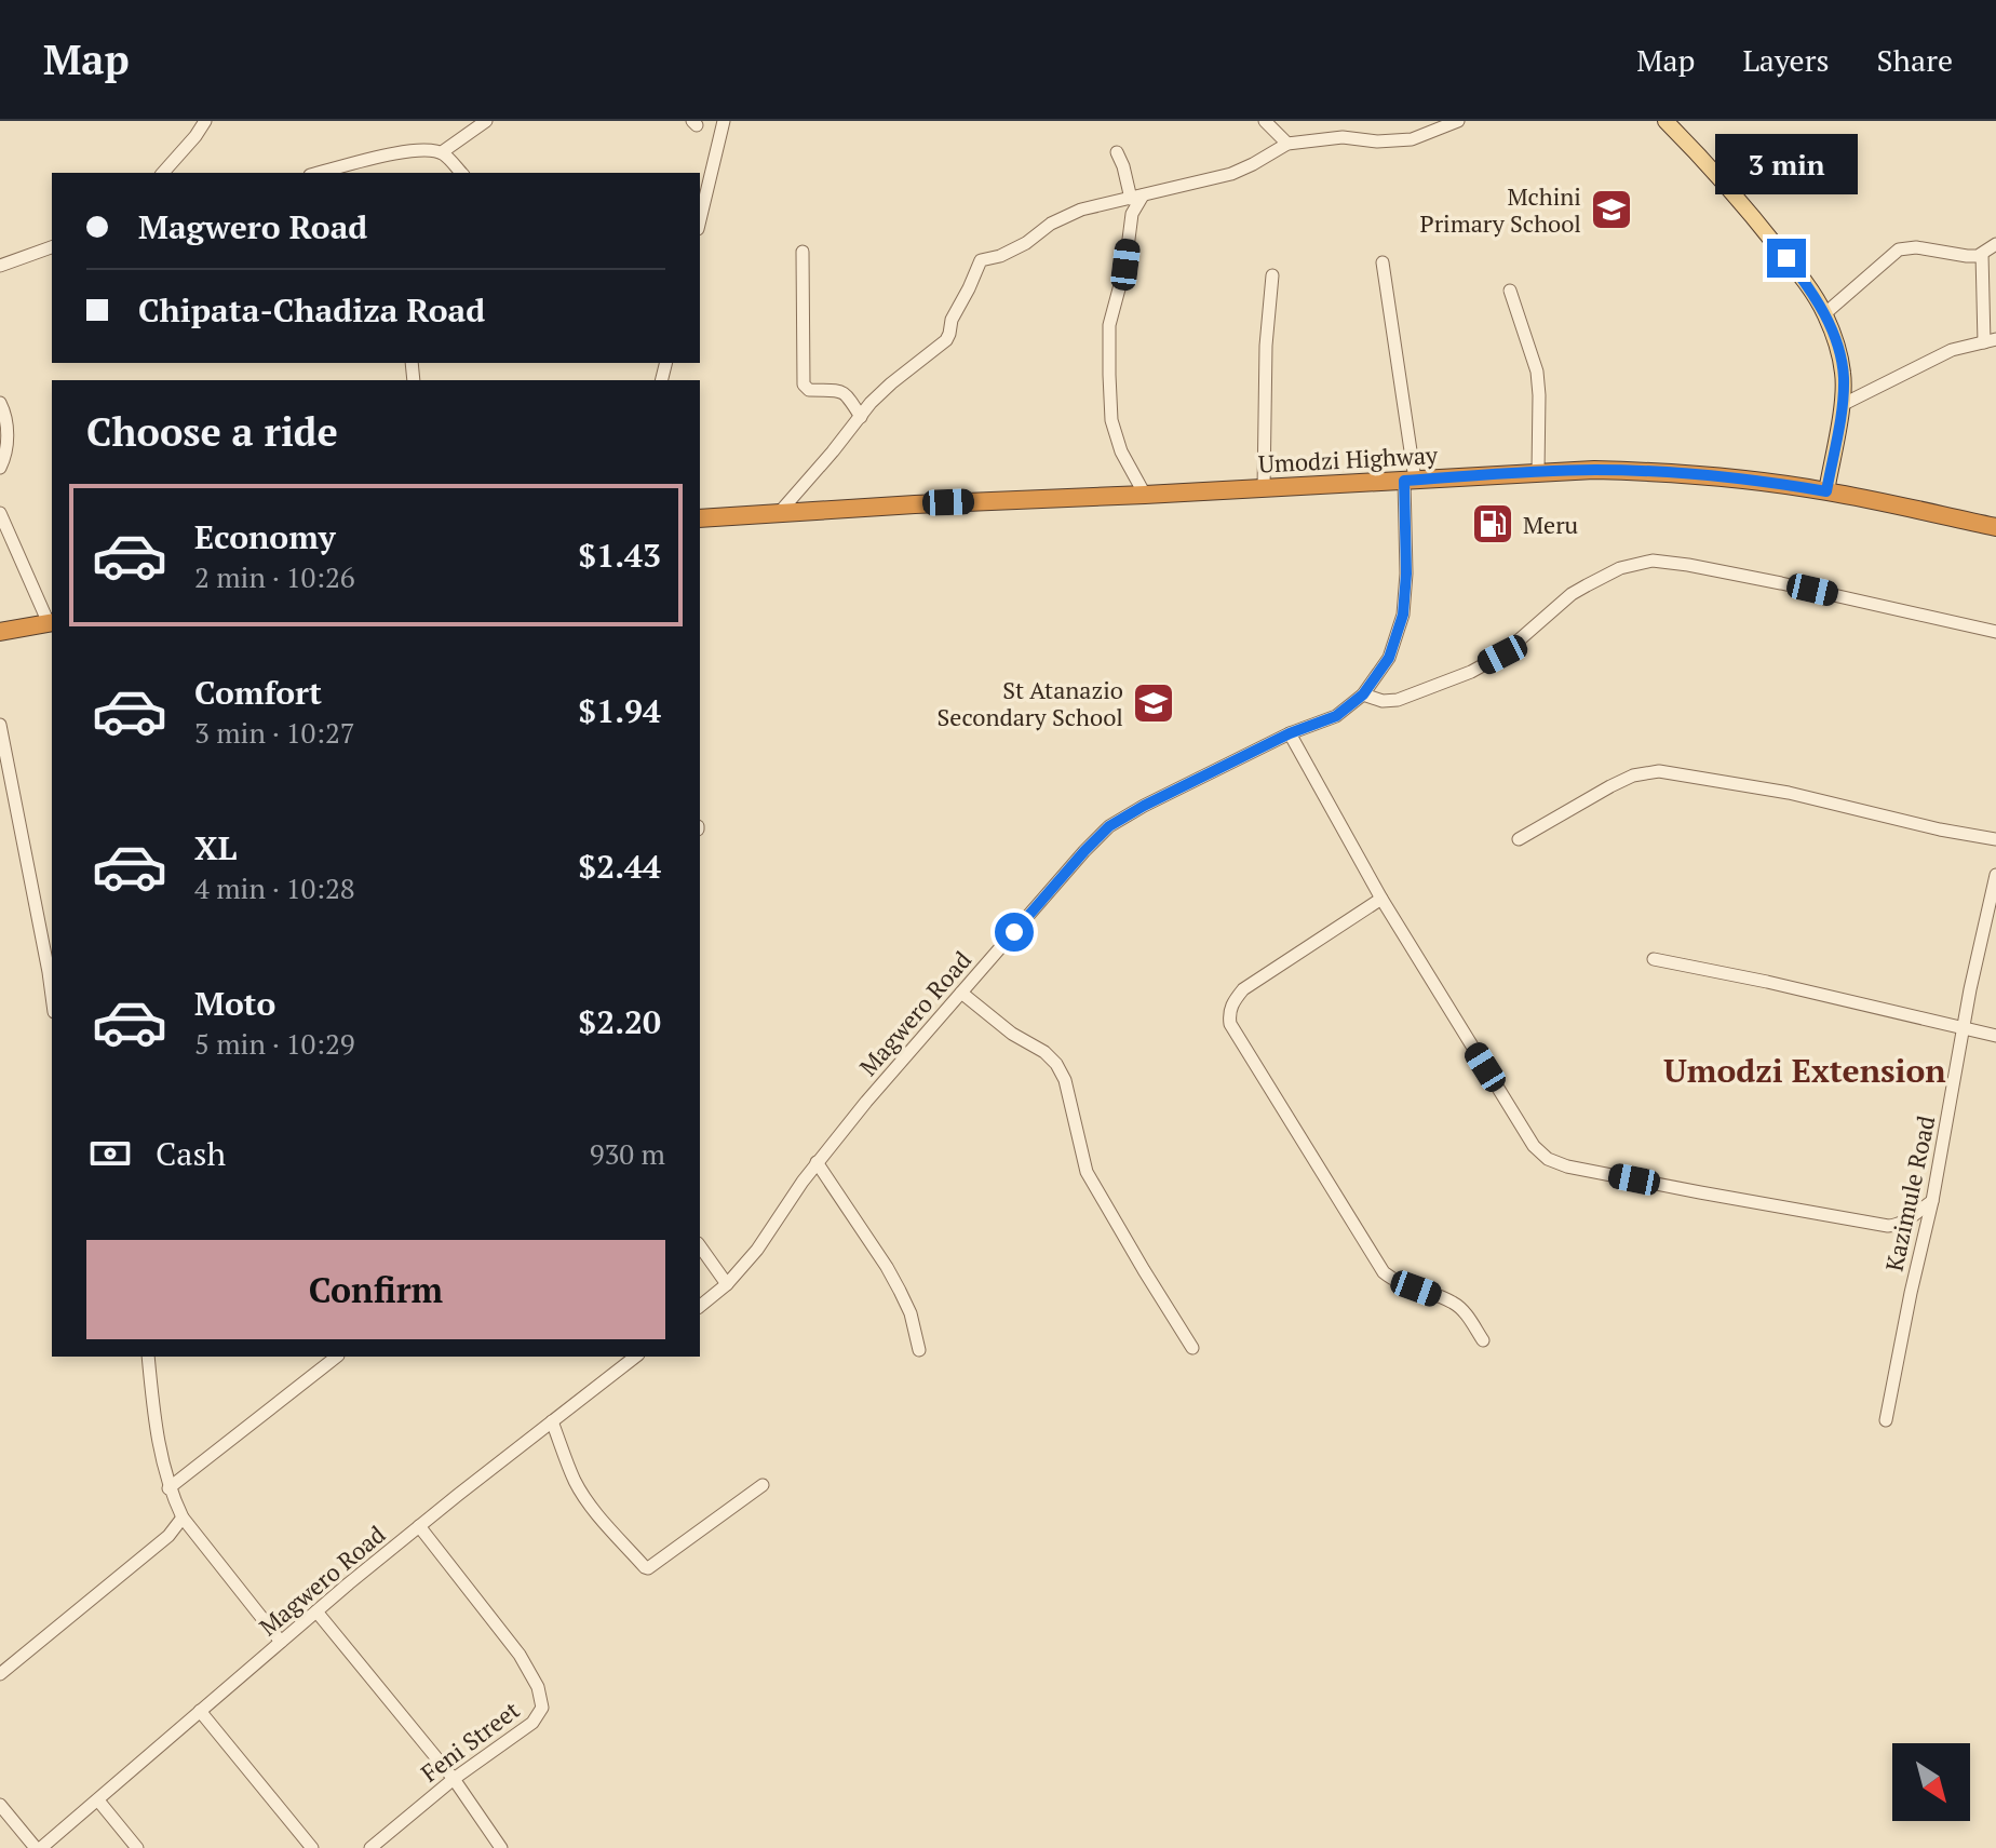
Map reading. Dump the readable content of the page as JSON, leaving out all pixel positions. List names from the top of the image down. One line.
{"streets":{"highway":["Umodzi Highway"],"street":["Magwero Road","Kazimule Road","Feni Street"]},"crossings":[["Umodzi Highway","Magwero Road"],["Magwero Road","Feni Street"]],"districts":["Umodzi Extension"],"places":{"school or university":["Mchini Primary School","St Atanazio Secondary School"],"fuel station":["Meru"]},"north":"bottom right","page":{"header":"Map","nav":["Map","Layers","Share"],"bubble":"3 min","banner":["Magwero Road","Chipata-Chadiza Road"],"heading":"Choose a ride","list":[{"name":"Economy","note":"2 min · 10:26","value":"$1.43"},{"name":"Comfort","note":"3 min · 10:27","value":"$1.94"},{"name":"XL","note":"4 min · 10:28","value":"$2.44"},{"name":"Moto","note":"5 min · 10:29","value":"$2.20"}],"pay":["Cash","930 m"],"buttons":"Confirm"}}
